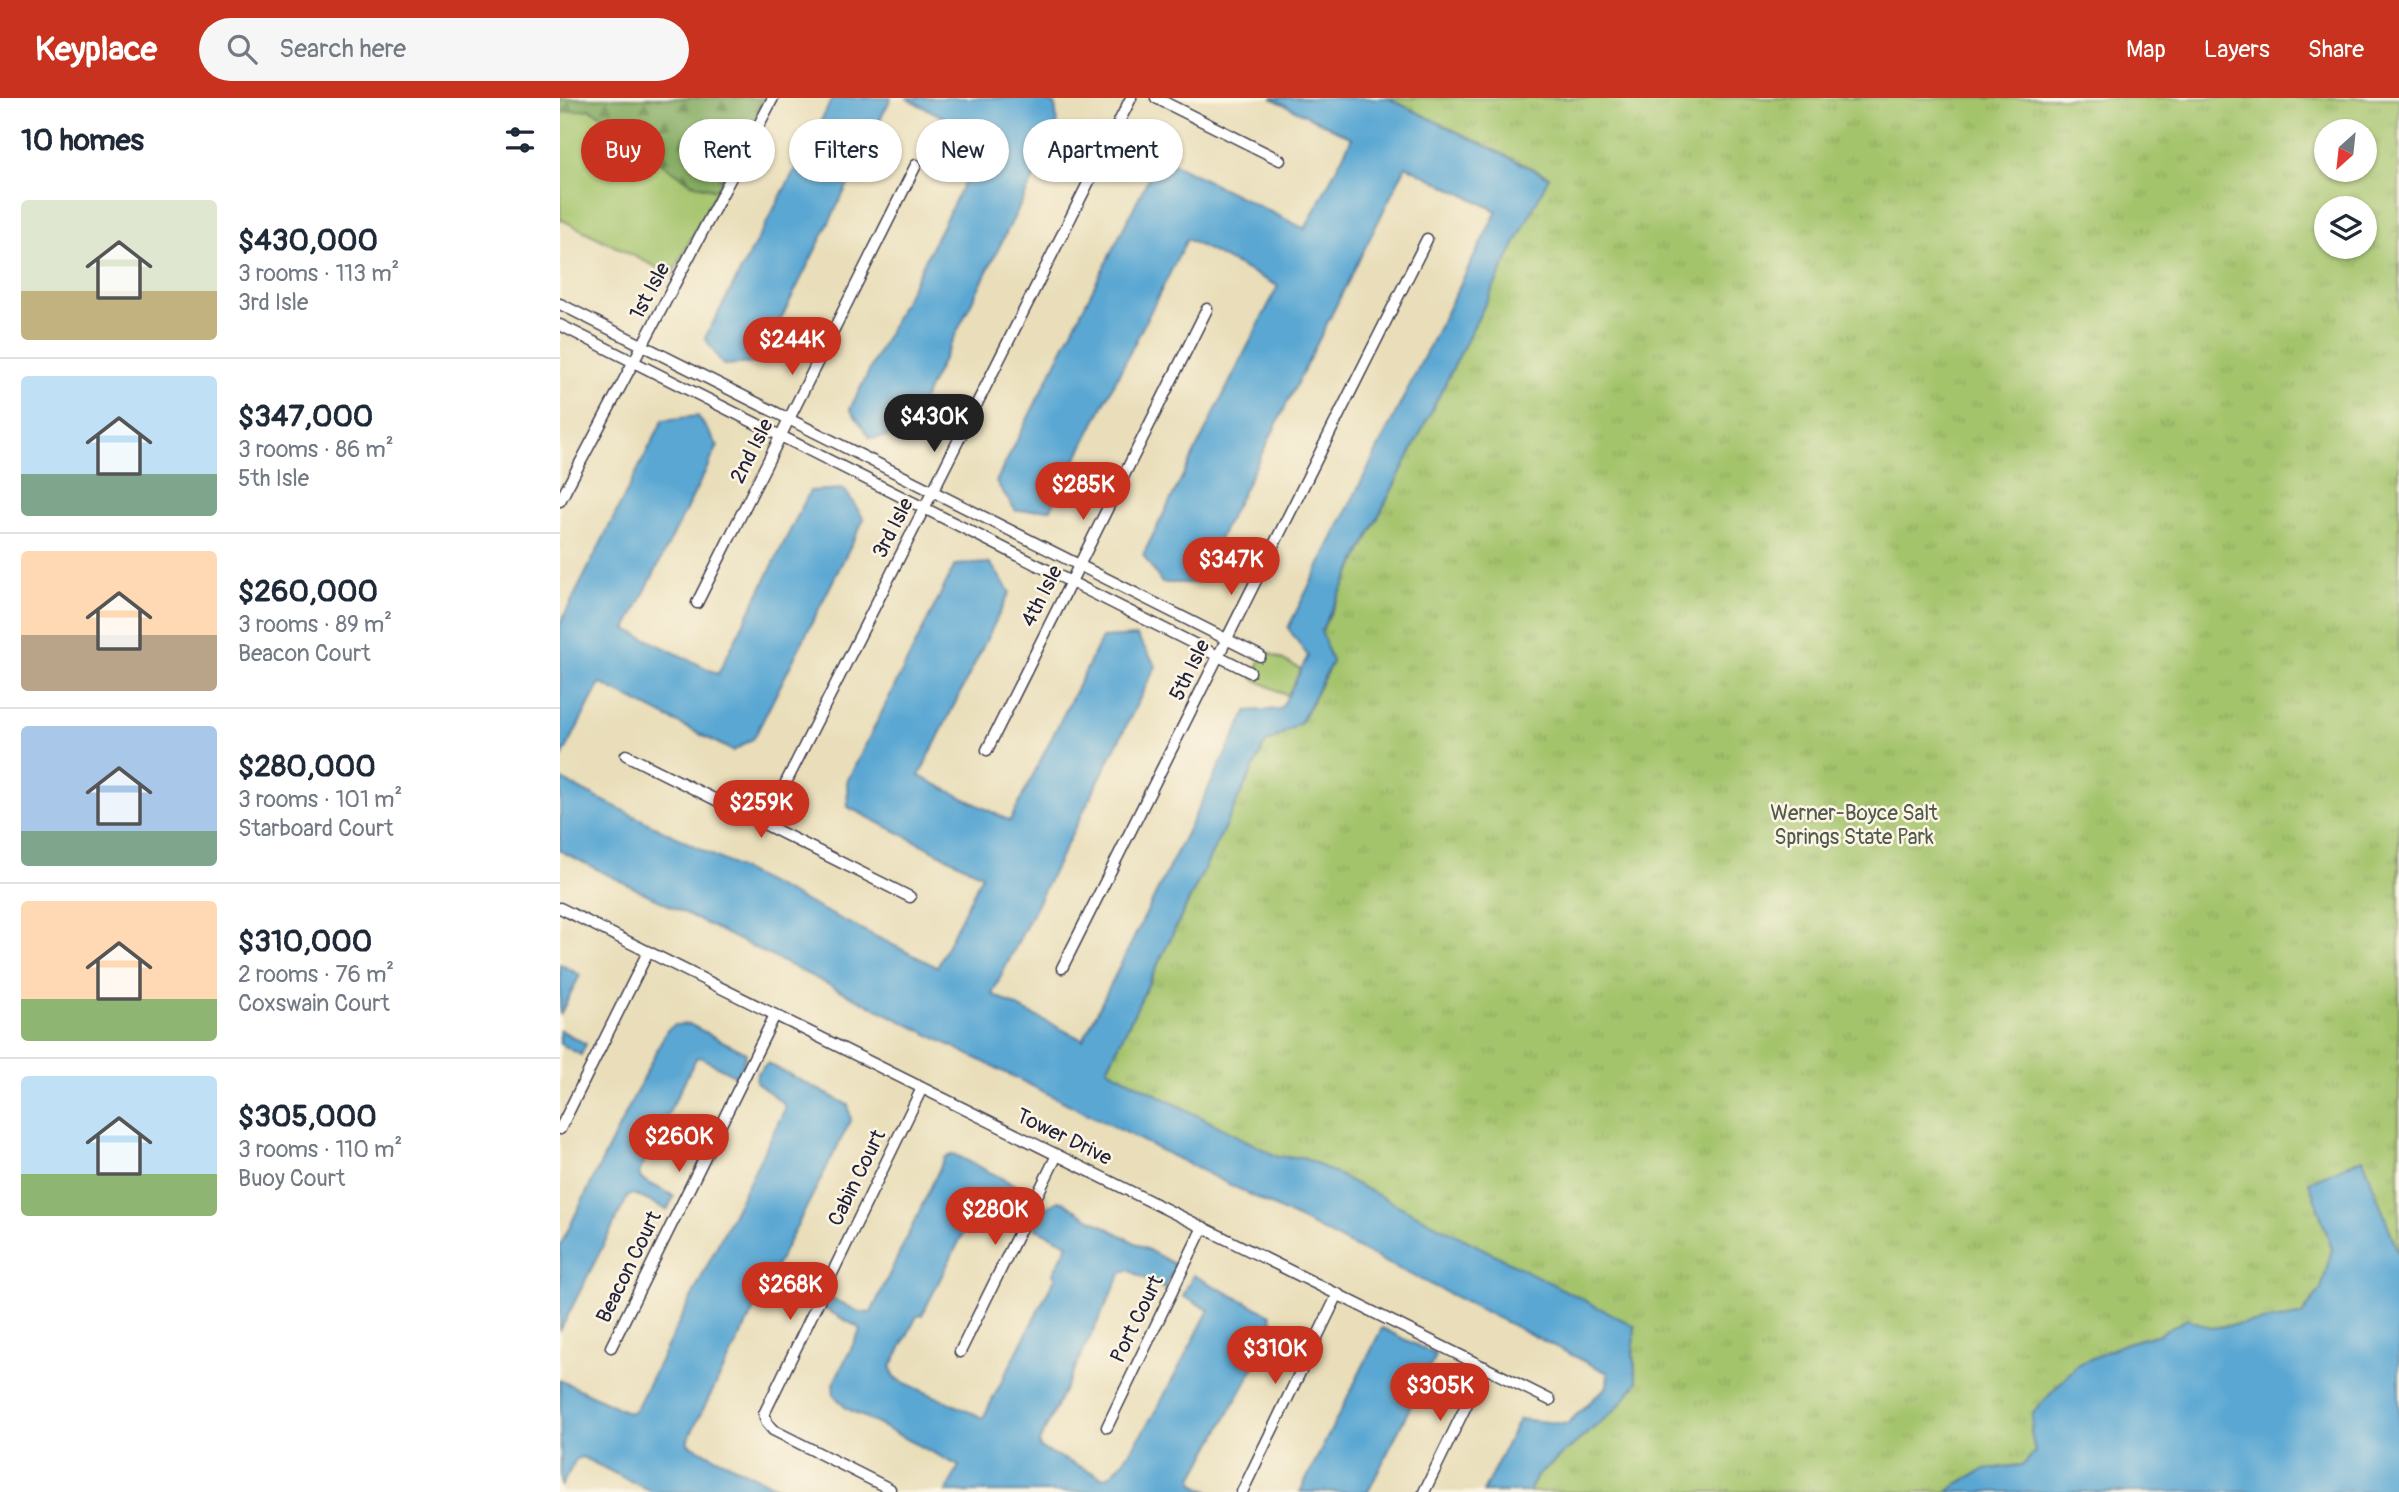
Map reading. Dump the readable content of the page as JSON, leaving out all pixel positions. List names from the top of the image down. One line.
{"streets":{"street":["1st Isle","2nd Isle","3rd Isle","4th Isle","5th Isle","Tower Drive","Cabin Court","Beacon Court","Port Court"]},"crossings":[["Tower Drive","Cabin Court"],["Tower Drive","Beacon Court"],["Tower Drive","Port Court"]],"parks":["Werner-Boyce Salt Springs State Park"],"north":"bottom left","page":{"header":"Keyplace","search":"Search here","nav":["Map","Layers","Share"],"heading":"10 homes","chip":["Buy","Rent","Filters","New","Apartment"],"list":[{"name":"$430,000","note":"3 rooms · 113 m² · 3rd Isle"},{"name":"$347,000","note":"3 rooms · 86 m² · 5th Isle"},{"name":"$260,000","note":"3 rooms · 89 m² · Beacon Court"},{"name":"$280,000","note":"3 rooms · 101 m² · Starboard Court"},{"name":"$310,000","note":"2 rooms · 76 m² · Coxswain Court"},{"name":"$305,000","note":"3 rooms · 110 m² · Buoy Court"}],"price":["$244K","$430K","$285K","$347K","$259K","$260K","$280K","$268K","$310K","$305K"]}}
